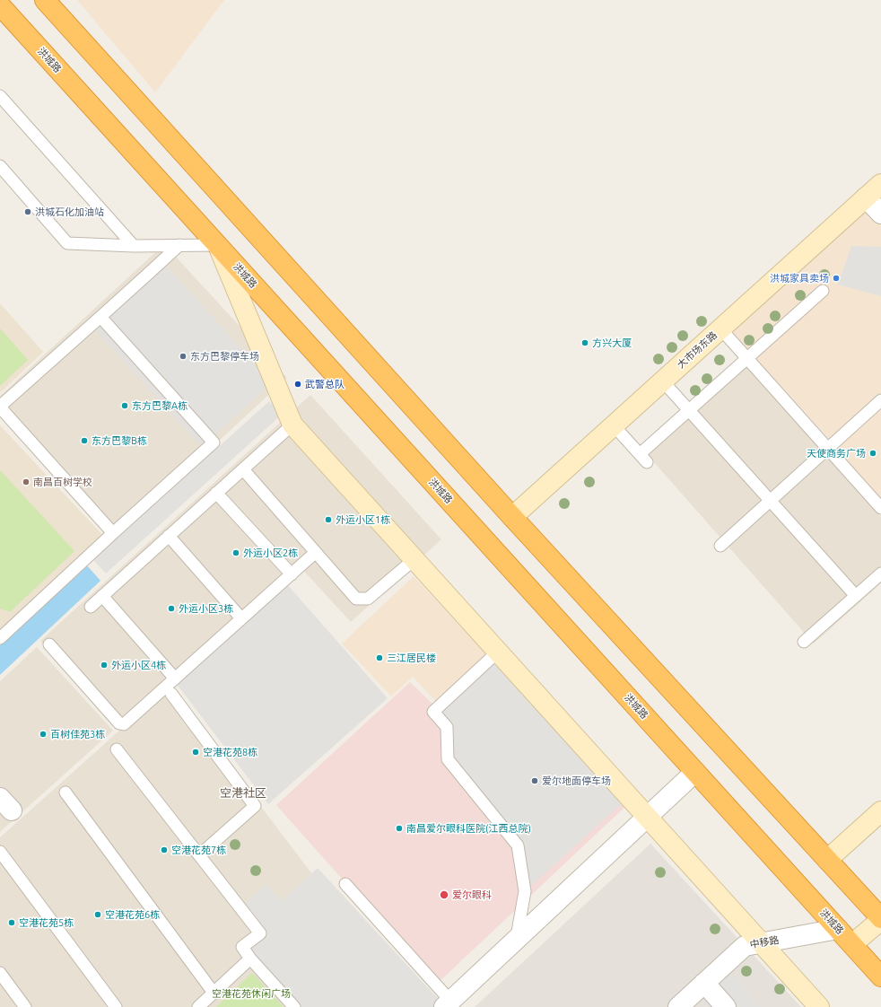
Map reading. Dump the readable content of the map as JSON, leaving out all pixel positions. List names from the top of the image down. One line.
{"streets":{"highway":["洪城路"],"main road":["大市场东路"],"street":["中移路"]},"crossings":[["洪城路","中移路"]],"districts":["空港社区"],"parks":["空港花苑休闲广场"],"places":["洪城石化加油站","洪城家具卖场","方兴大厦","东方巴黎停车场","武警总队","东方巴黎A栋","东方巴黎B栋","天使商务广场","南昌百树学校","外运小区1栋","外运小区2栋","外运小区3栋","三江居民楼","外运小区4栋","百树佳苑3栋","空港花苑8栋","爱尔地面停车场","南昌爱尔眼科医院(江西总院)","空港花苑7栋","爱尔眼科","空港花苑6栋","空港花苑5栋"]}
